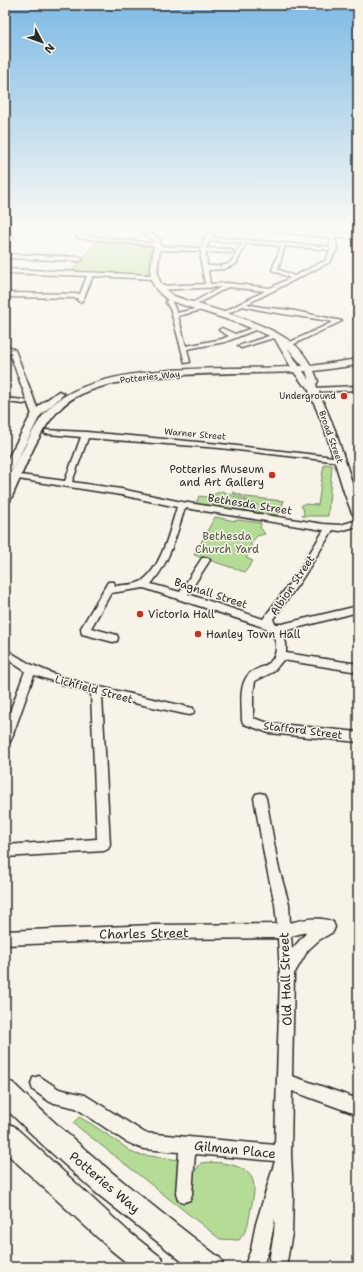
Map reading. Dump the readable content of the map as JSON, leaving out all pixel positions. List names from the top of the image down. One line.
{"streets":{"highway":["Potteries Way"],"main road":["Broad Street"],"street":["Warner Street","Bethesda Street","Albion Street","Bagnall Street","Lichfield Street","Stafford Street","Charles Street","Old Hall Street","Gilman Place"]},"crossings":[["Potteries Way","Broad Street"],["Potteries Way","Bethesda Street"],["Warner Street","Broad Street"],["Bethesda Street","Albion Street"],["Albion Street","Bagnall Street"],["Albion Street","Stafford Street"],["Charles Street","Old Hall Street"],["Old Hall Street","Gilman Place"]],"parks":["Bethesda Church Yard"],"places":["Underground","Potteries Museum and Art Gallery","Victoria Hall","Hanley Town Hall"],"north":"bottom right"}
